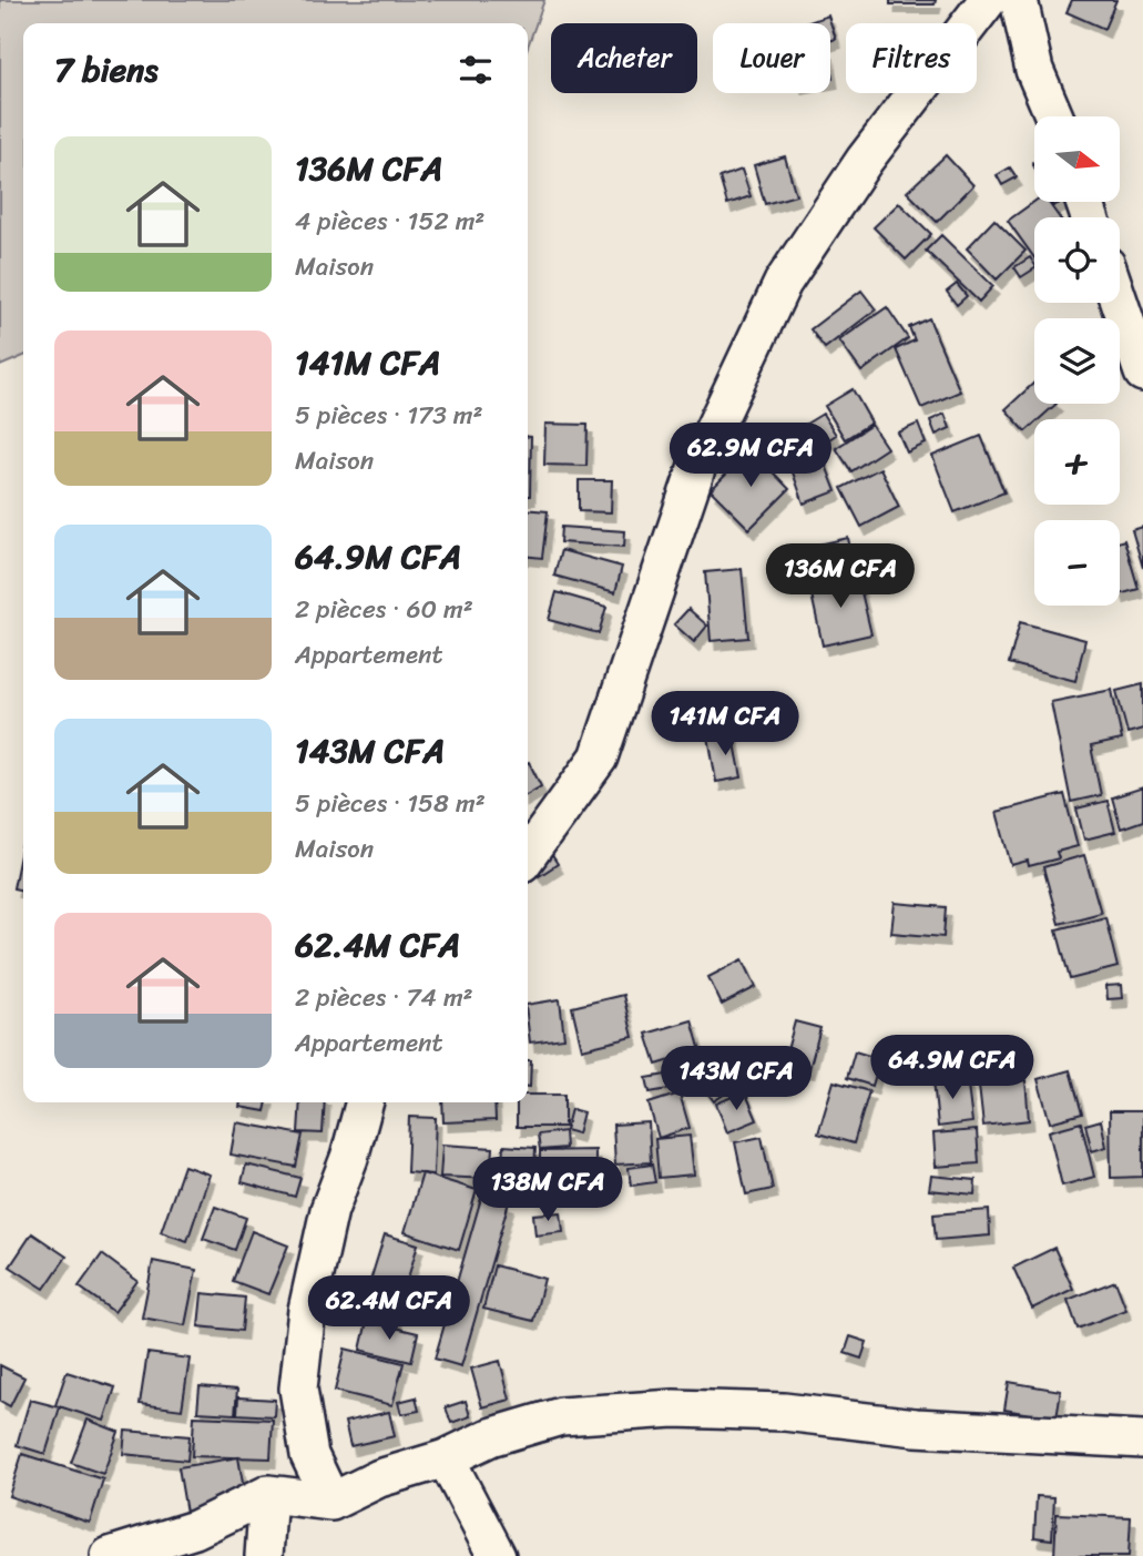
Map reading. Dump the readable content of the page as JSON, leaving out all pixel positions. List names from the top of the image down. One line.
{"north":"right","page":{"chip":["Acheter","Louer","Filtres"],"heading":"7 biens","map_buttons":["+","−"],"list":[{"name":"136M CFA","note":"4 pièces · 152 m² · Maison"},{"name":"141M CFA","note":"5 pièces · 173 m² · Maison"},{"name":"64.9M CFA","note":"2 pièces · 60 m² · Appartement"},{"name":"143M CFA","note":"5 pièces · 158 m² · Maison"},{"name":"62.4M CFA","note":"2 pièces · 74 m² · Appartement"}],"price":["62.9M CFA","136M CFA","141M CFA","64.9M CFA","143M CFA","138M CFA","62.4M CFA"]}}
